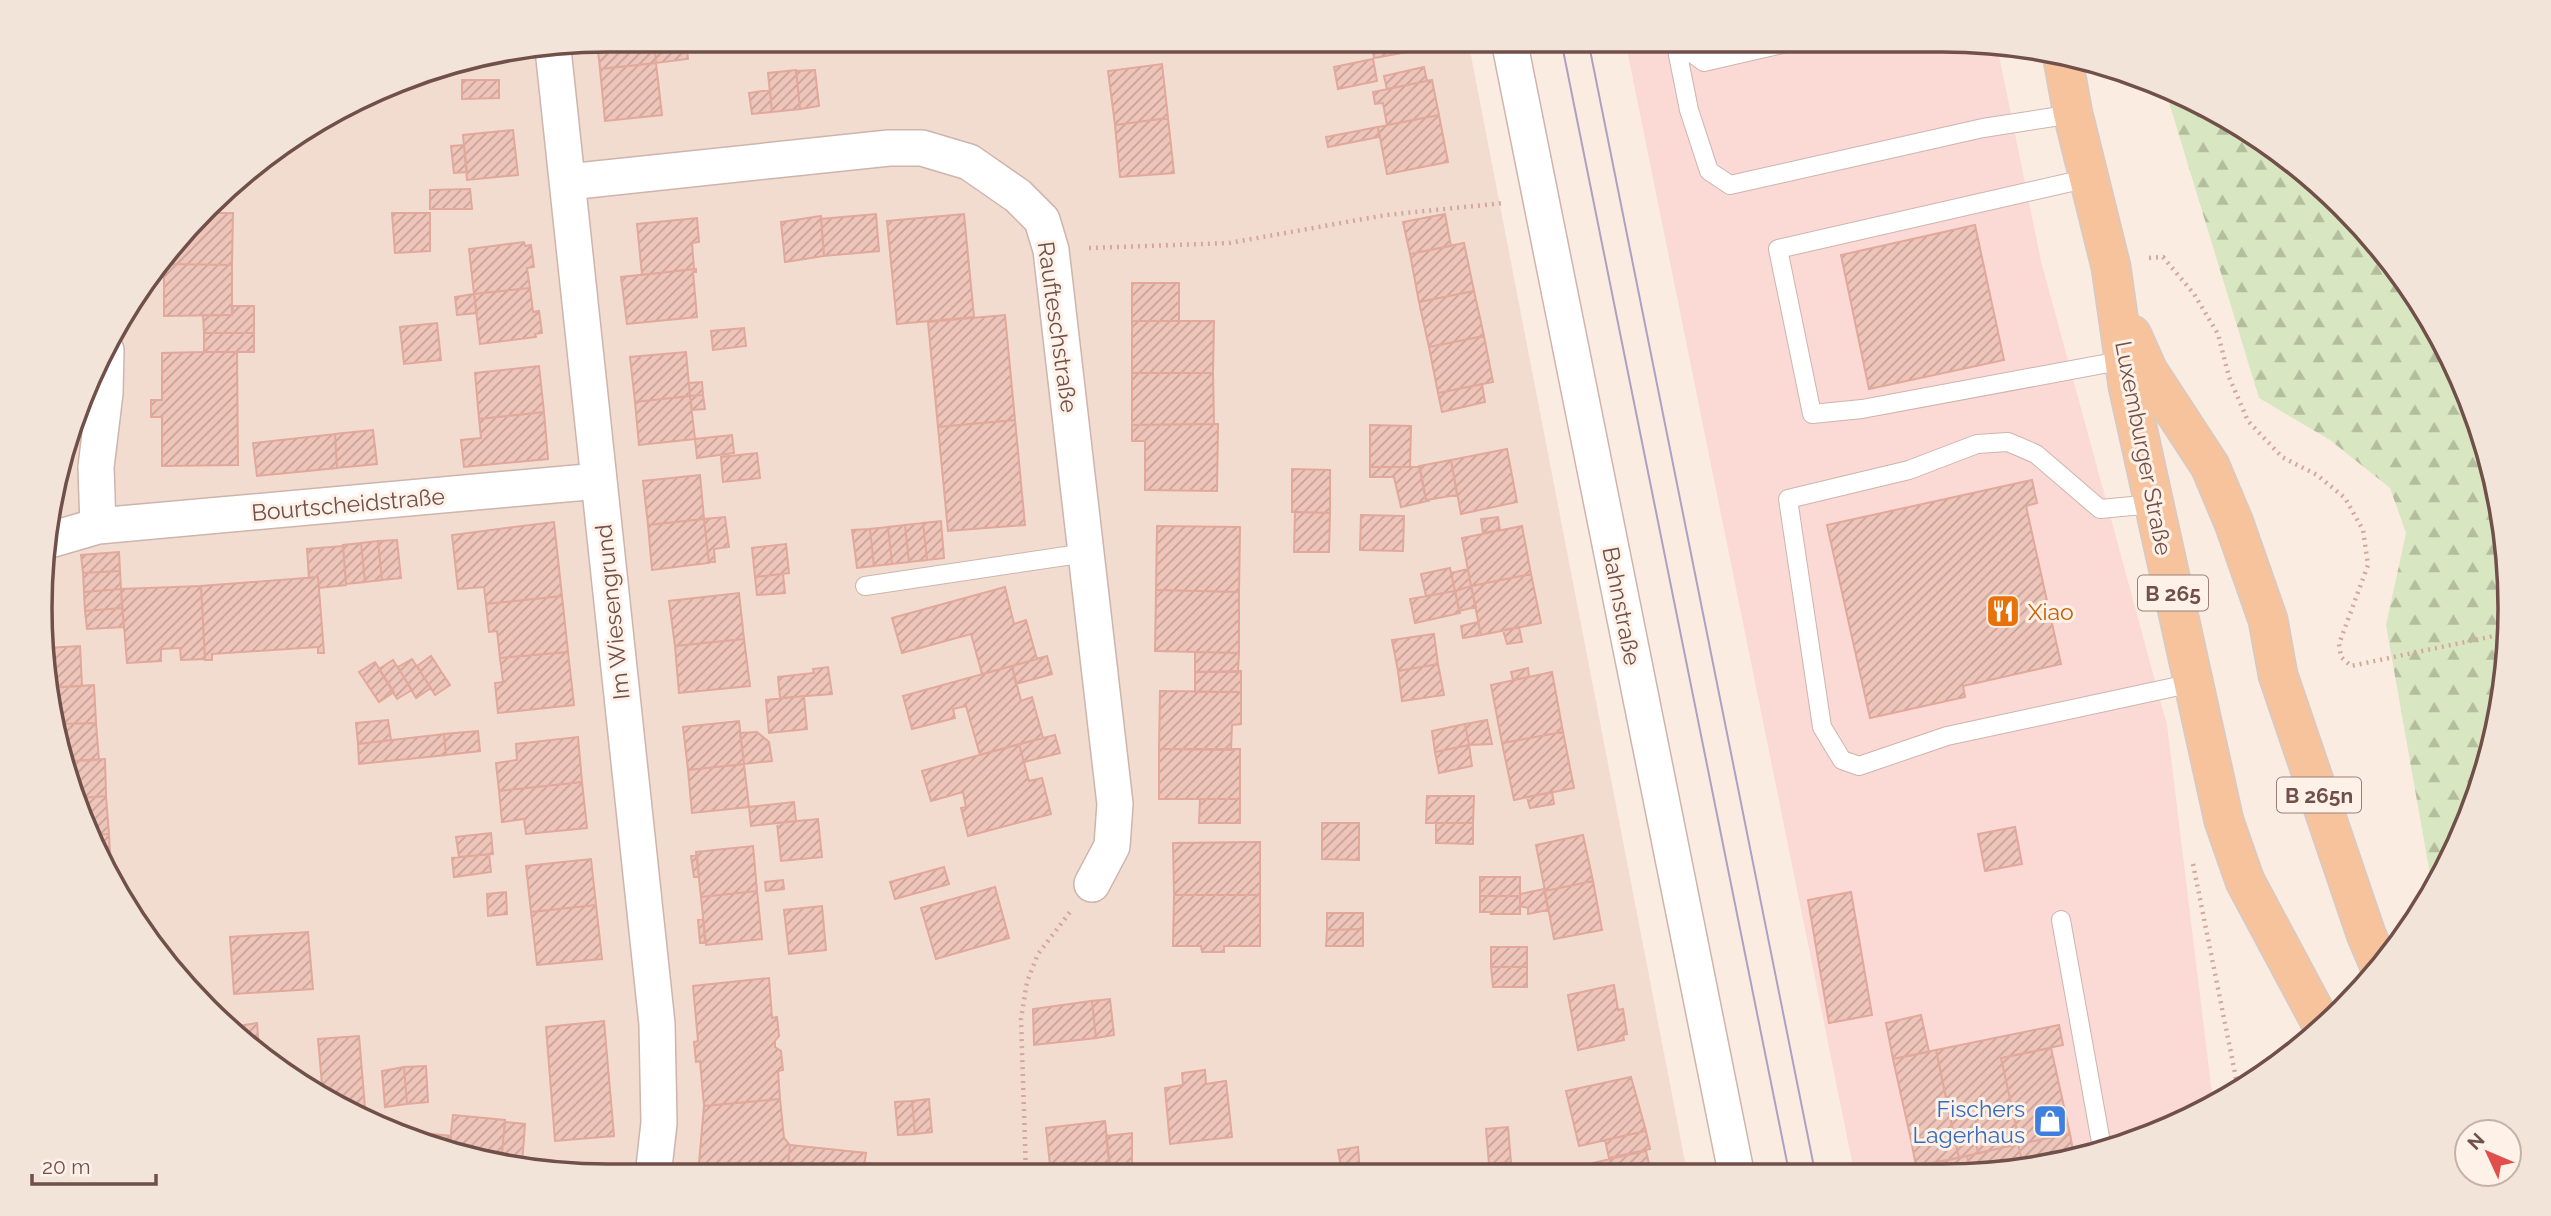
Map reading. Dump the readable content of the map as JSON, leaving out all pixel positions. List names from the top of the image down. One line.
{"streets":{"main road":["Luxemburger Straße","B 265","B 265n"],"street":["Raufteschstraße","Bourtscheidstraße","Bahnstraße","Im Wiesengrund"]},"crossings":[["Raufteschstraße","Im Wiesengrund"],["Luxemburger Straße","B 265n"],["Bourtscheidstraße","Im Wiesengrund"]],"places":{"restaurant":["Xiao"],"shop":["Fischers Lagerhaus"]},"scale_bar":"20 m","north":"top left"}
